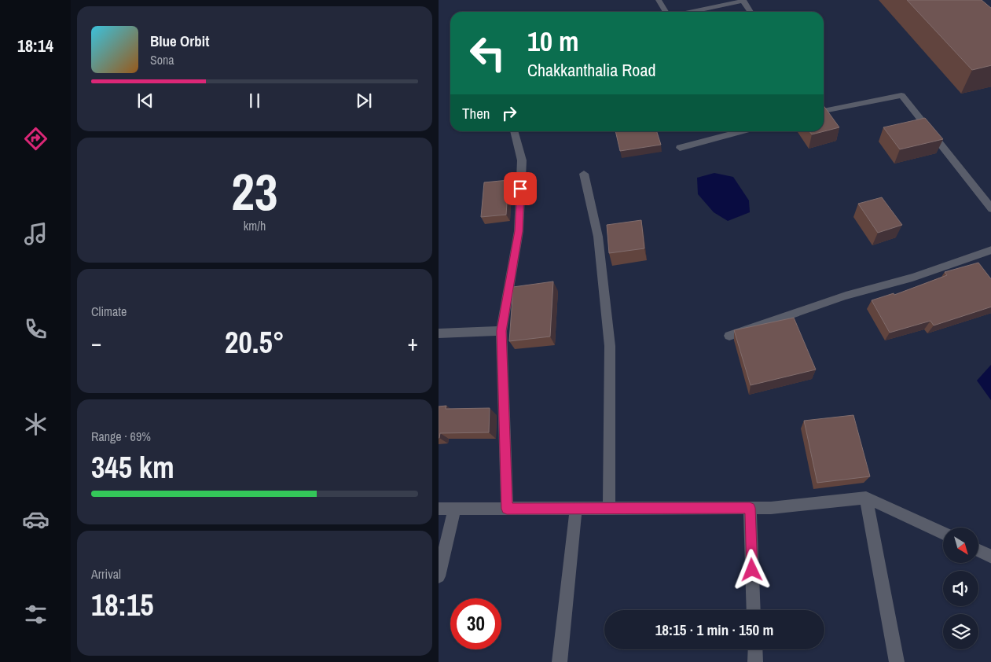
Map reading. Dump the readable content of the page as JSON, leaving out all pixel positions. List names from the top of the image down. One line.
{"north":"bottom right","page":{"tabs":"18:14","turn":["10 m","Chakkanthalia Road"],"song":["Blue Orbit","Sona"],"then":"Then","tile":[["23","km/h"],"Climate",["Range · 69%","345 km"],["Arrival","18:15"]],"heat":["−","20.5°","+"],"limit":"30","trip":"18:15 · 1 min · 150 m"}}
